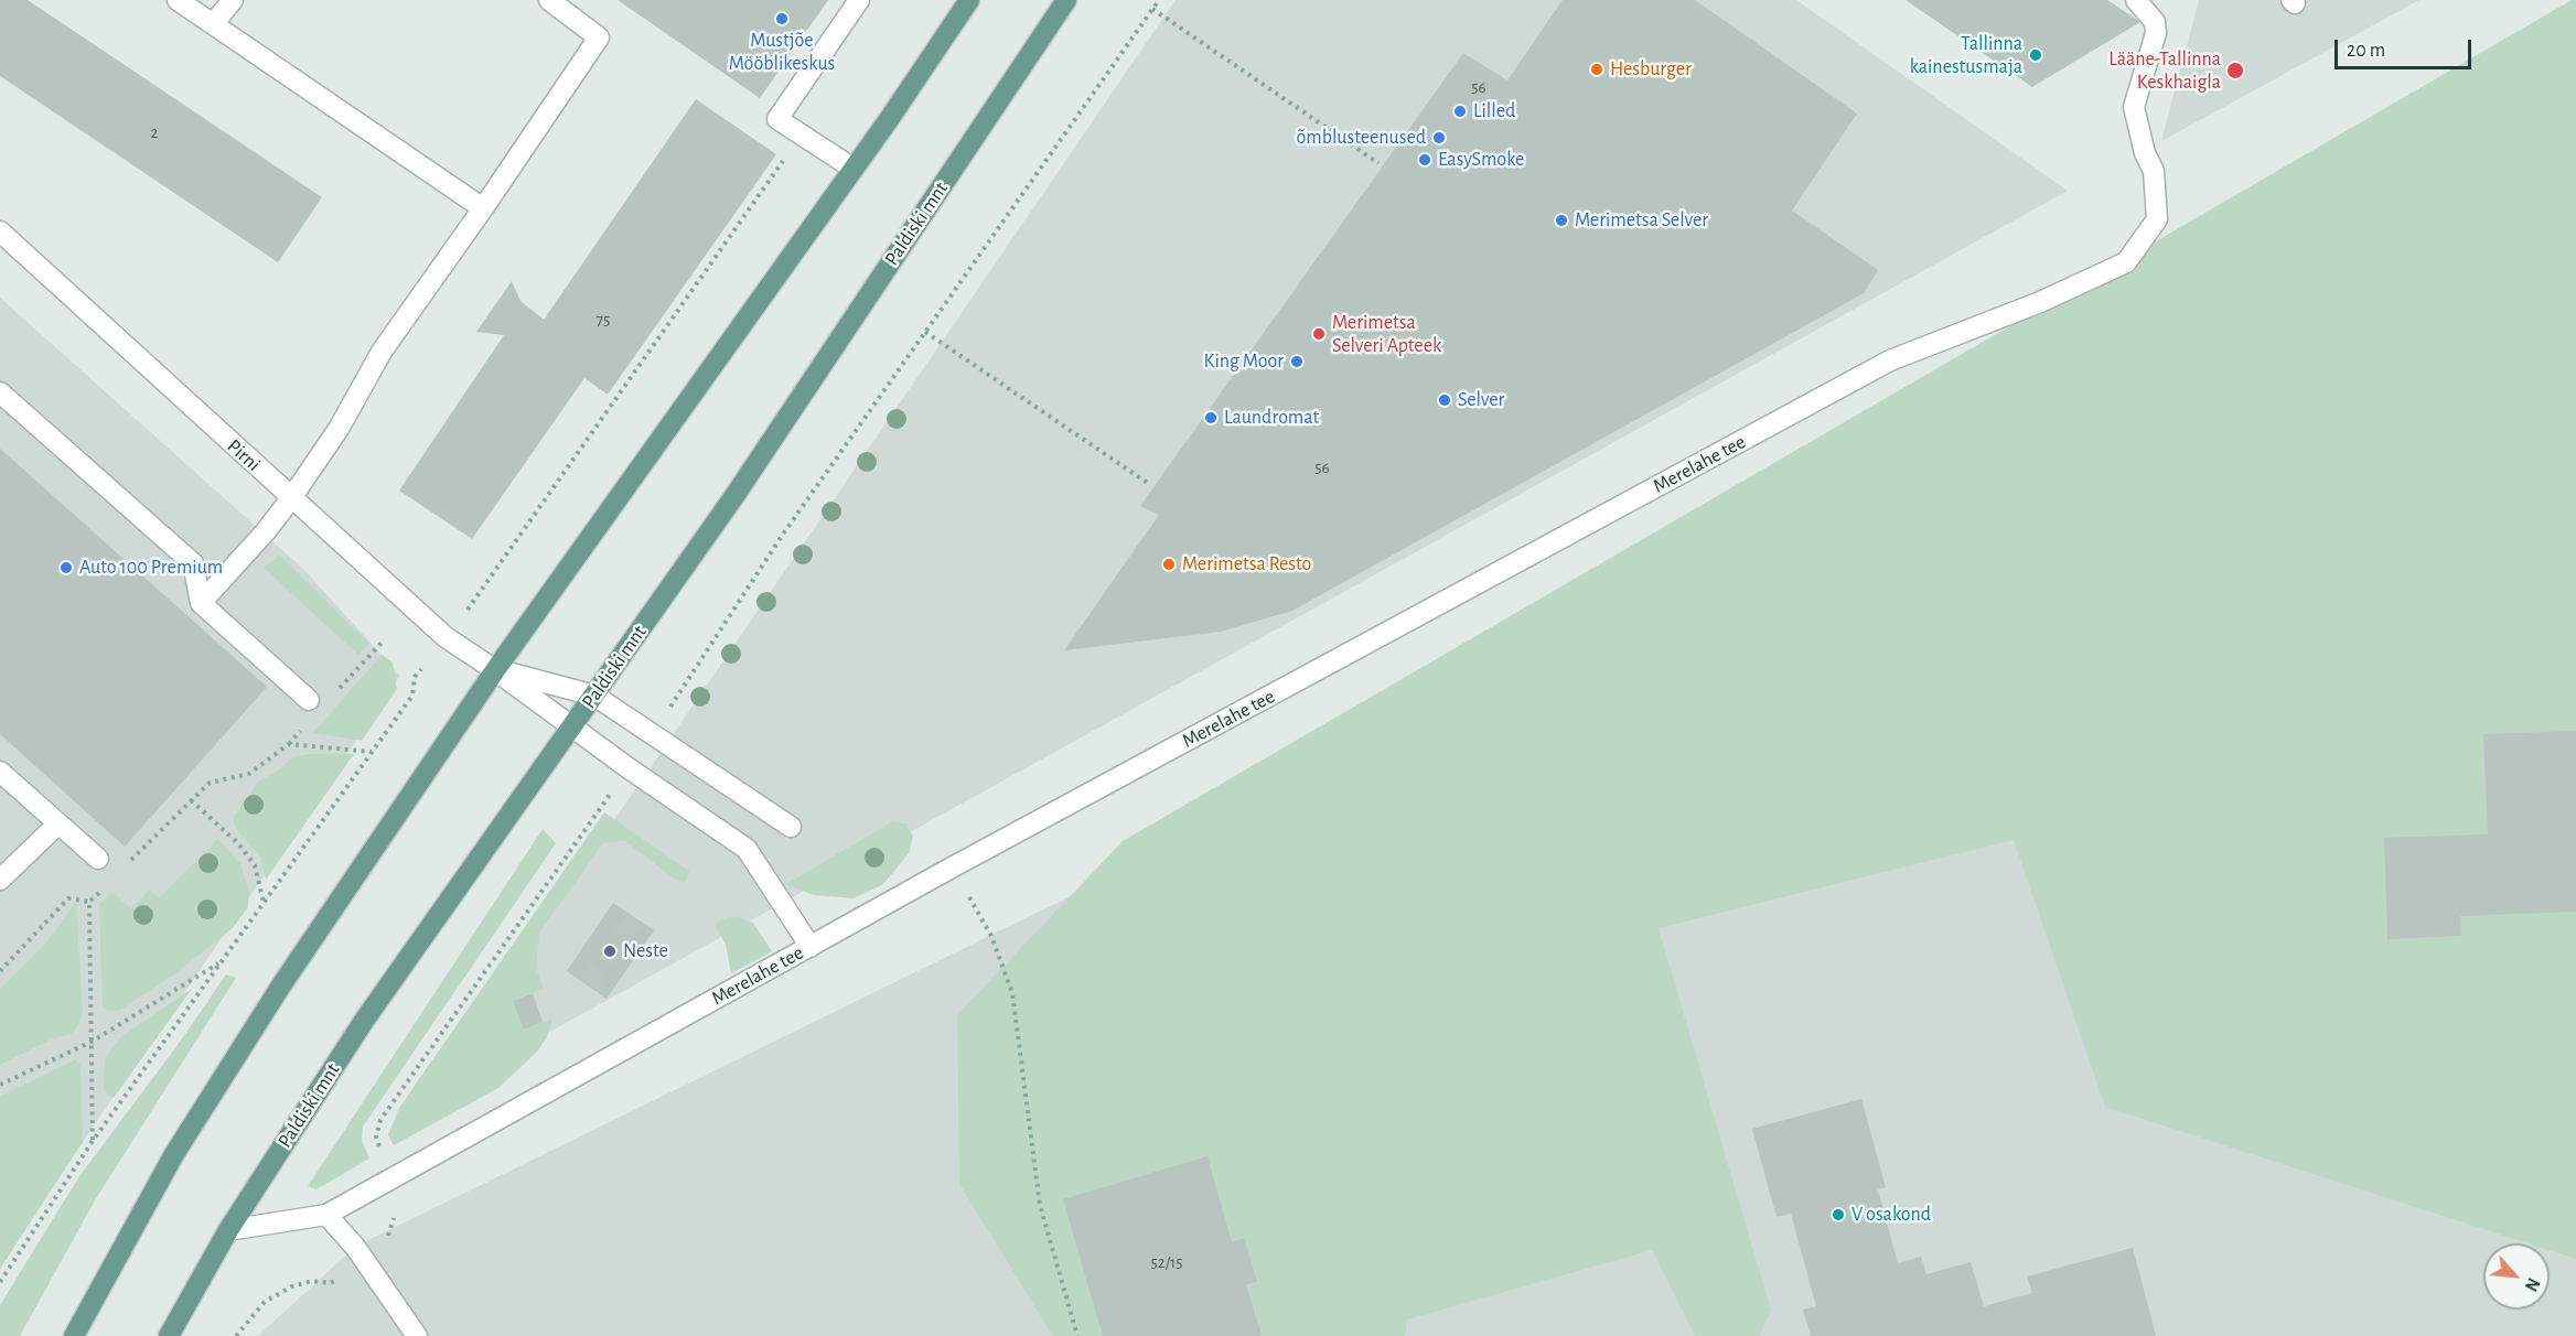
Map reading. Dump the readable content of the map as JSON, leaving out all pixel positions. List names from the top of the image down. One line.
{"streets":{"main road":["Paldiski mnt"],"street":["Pirni","Merelahe tee"]},"crossings":[["Paldiski mnt","Pirni"],["Paldiski mnt","Merelahe tee"],["Pirni","Merelahe tee"]],"places":["Mustjõe Mööblikeskus","Tallinna kainestusmaja","Hesburger","Lääne-Tallinna Keskhaigla","Lilled","õmblusteenused","EasySmoke","Merimetsa Selver","Merimetsa Selveri Apteek","King Moor","Selver","Laundromat","Merimetsa Resto","Auto 100 Premium","Neste","V osakond"],"house_numbers":["56","2","75","56","52/15"],"scale_bar":"20 m","north":"bottom right"}
